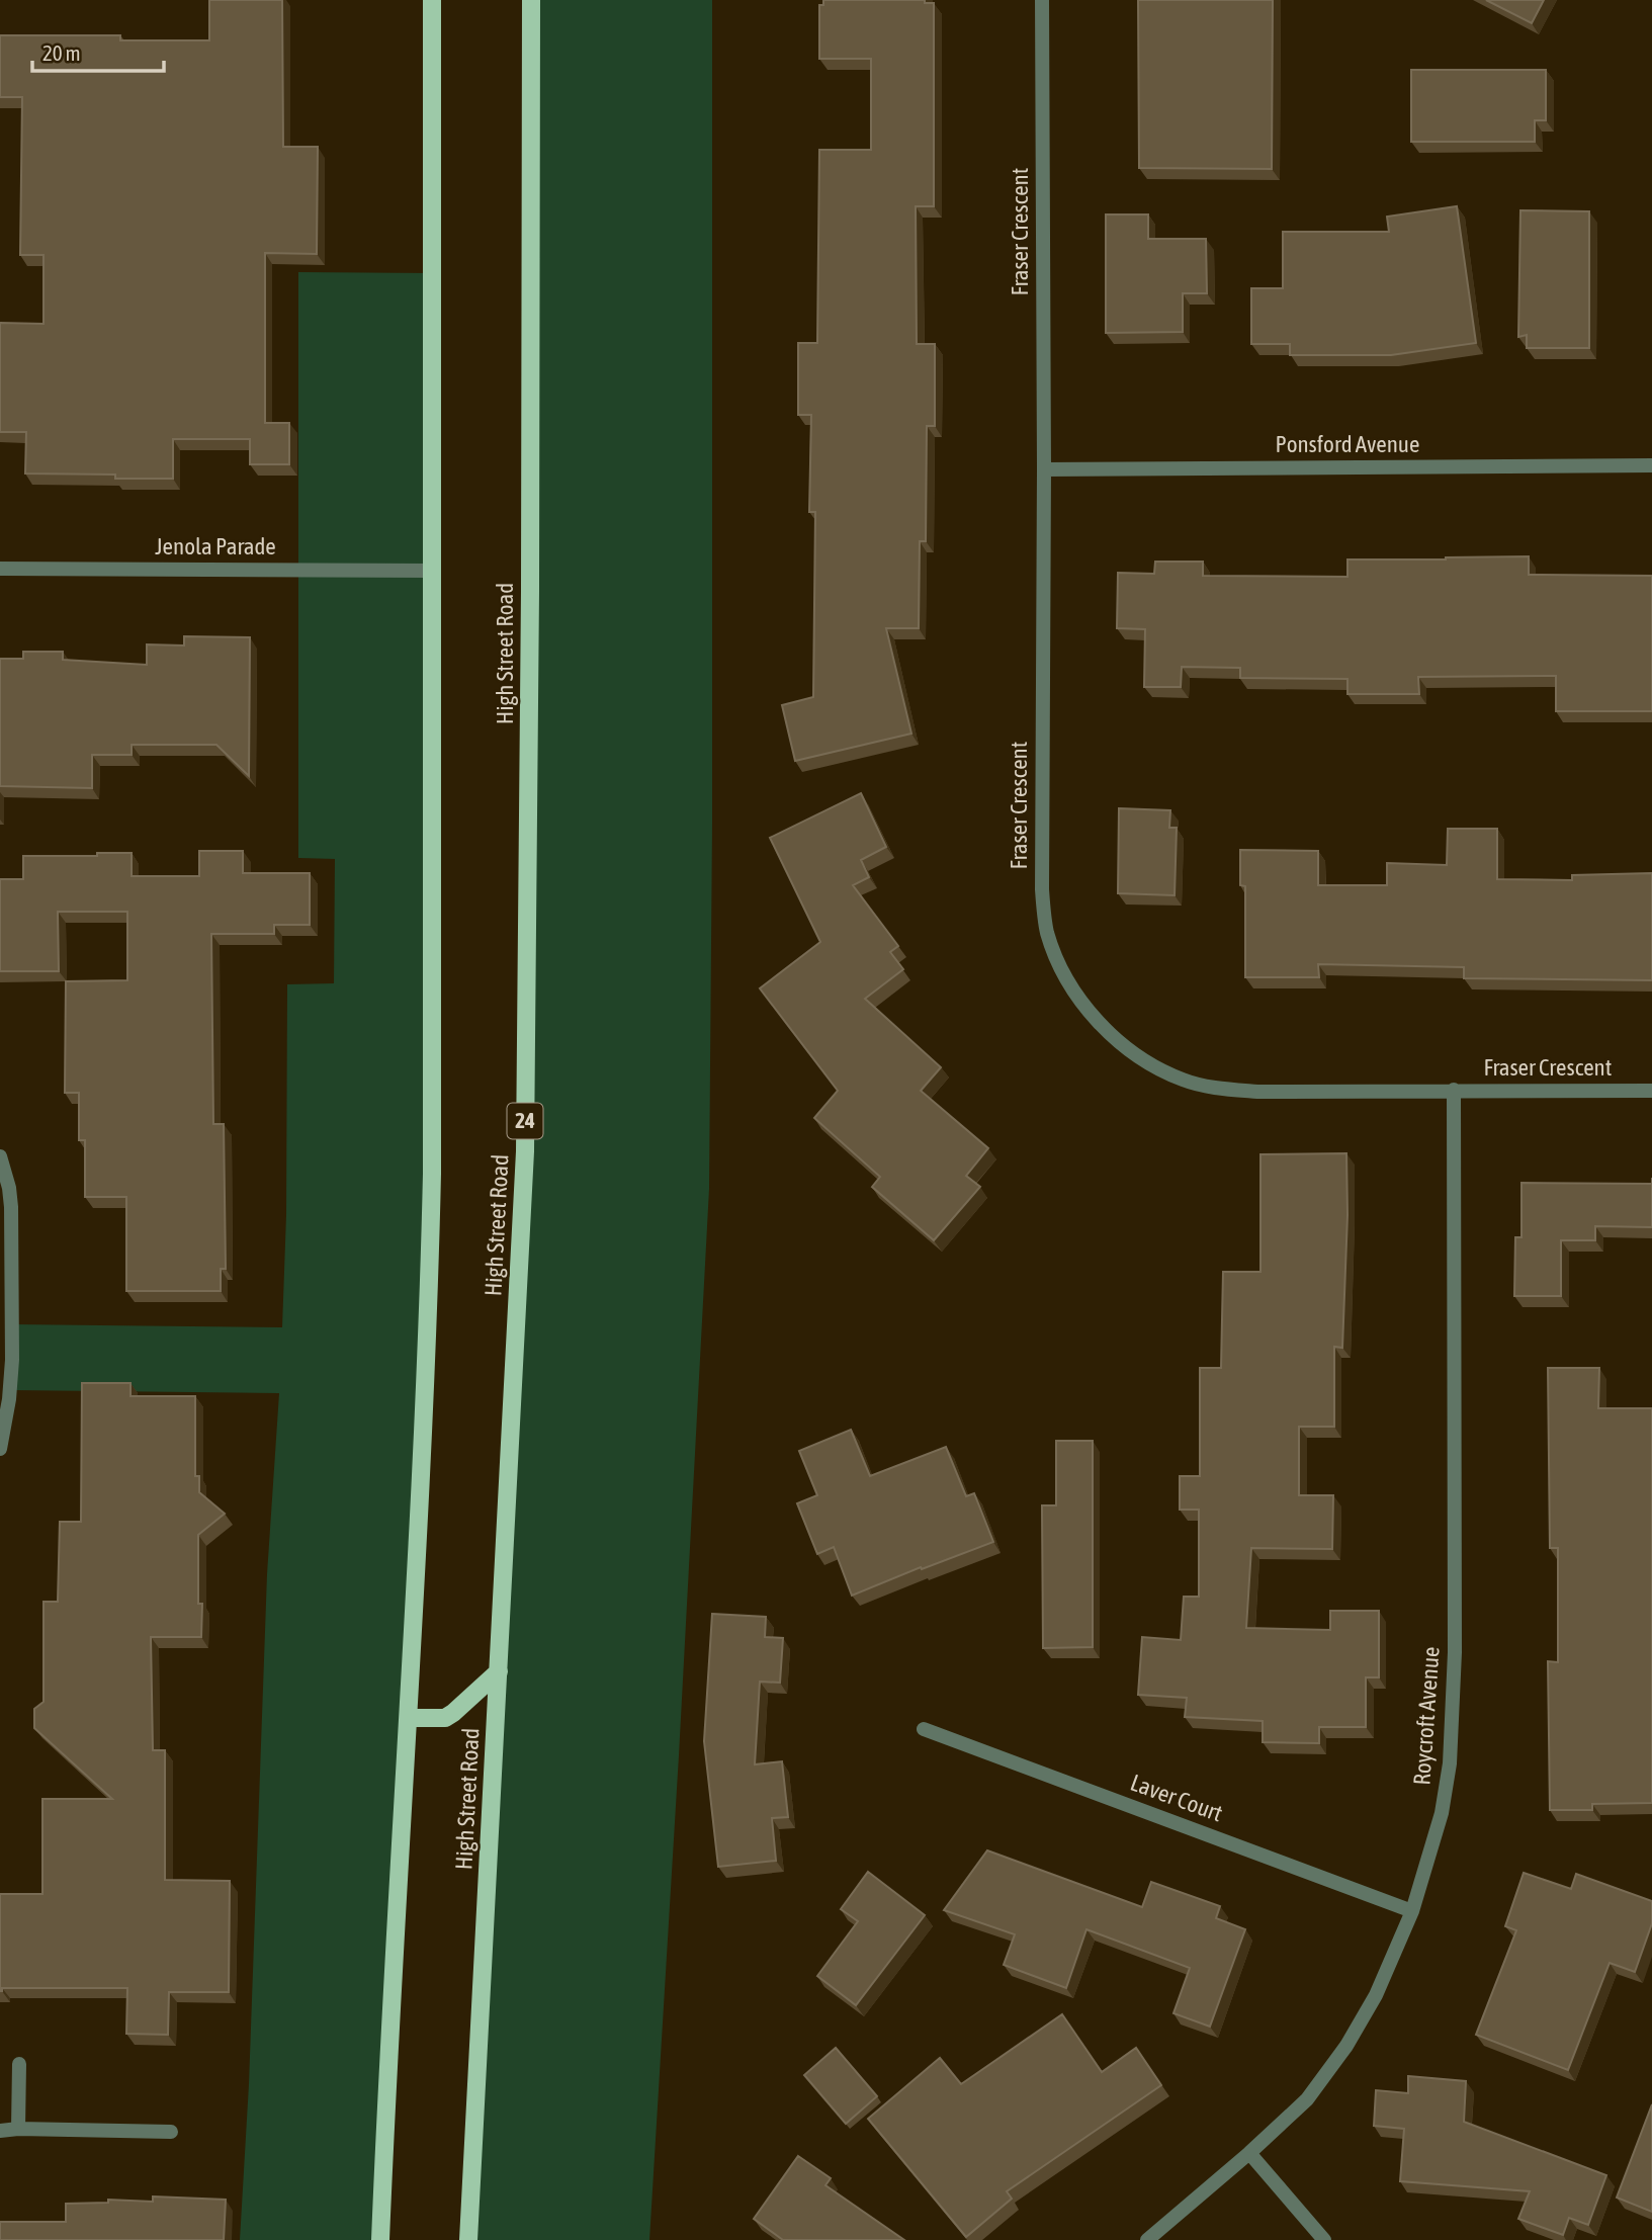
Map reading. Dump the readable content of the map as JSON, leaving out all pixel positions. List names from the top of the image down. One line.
{"streets":{"main road":["High Street Road","24"],"street":["Fraser Crescent","Ponsford Avenue","Jenola Parade","Roycroft Avenue","Laver Court"]},"crossings":[["Fraser Crescent","Ponsford Avenue"],["Fraser Crescent","Roycroft Avenue"],["Roycroft Avenue","Laver Court"]],"scale_bar":"20 m"}
